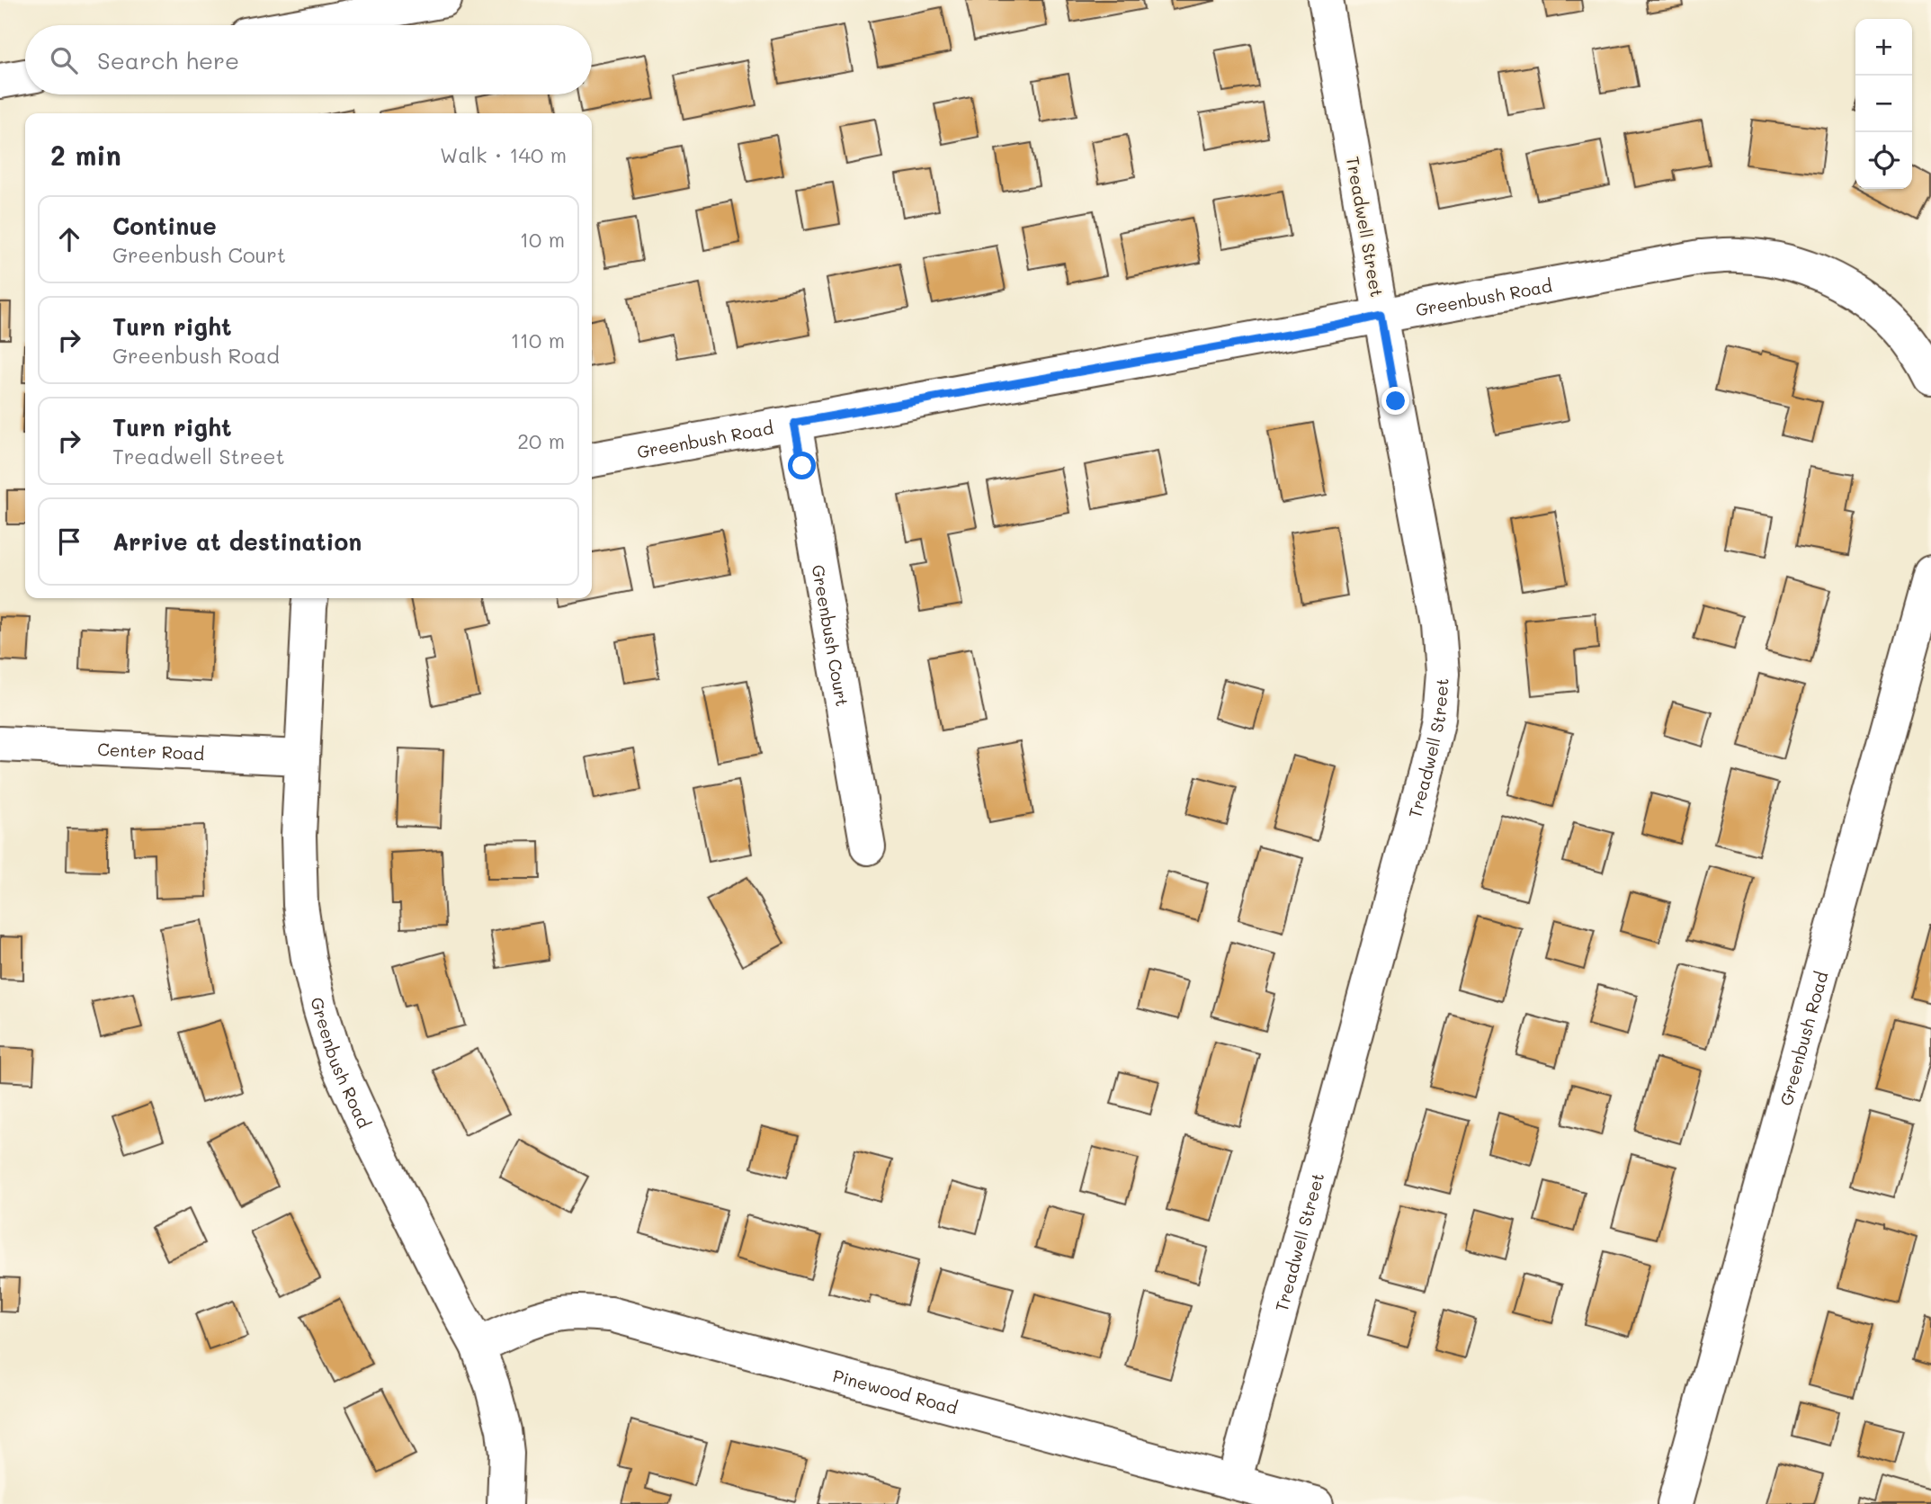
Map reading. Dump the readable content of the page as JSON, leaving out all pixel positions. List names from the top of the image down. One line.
{"streets":{"street":["Treadwell Street","Greenbush Road","Greenbush Court","Center Road","Pinewood Road"]},"crossings":[["Treadwell Street","Greenbush Road"],["Treadwell Street","Pinewood Road"],["Greenbush Road","Greenbush Court"],["Greenbush Road","Center Road"],["Greenbush Road","Pinewood Road"]],"page":{"map_buttons":["+","−"],"search":"Search here","heading":["2 min","Walk · 140 m"],"list":[["Continue","Greenbush Court","10 m"],["Turn right","Greenbush Road","110 m"],["Turn right","Treadwell Street","20 m"],"Arrive at destination"]}}
